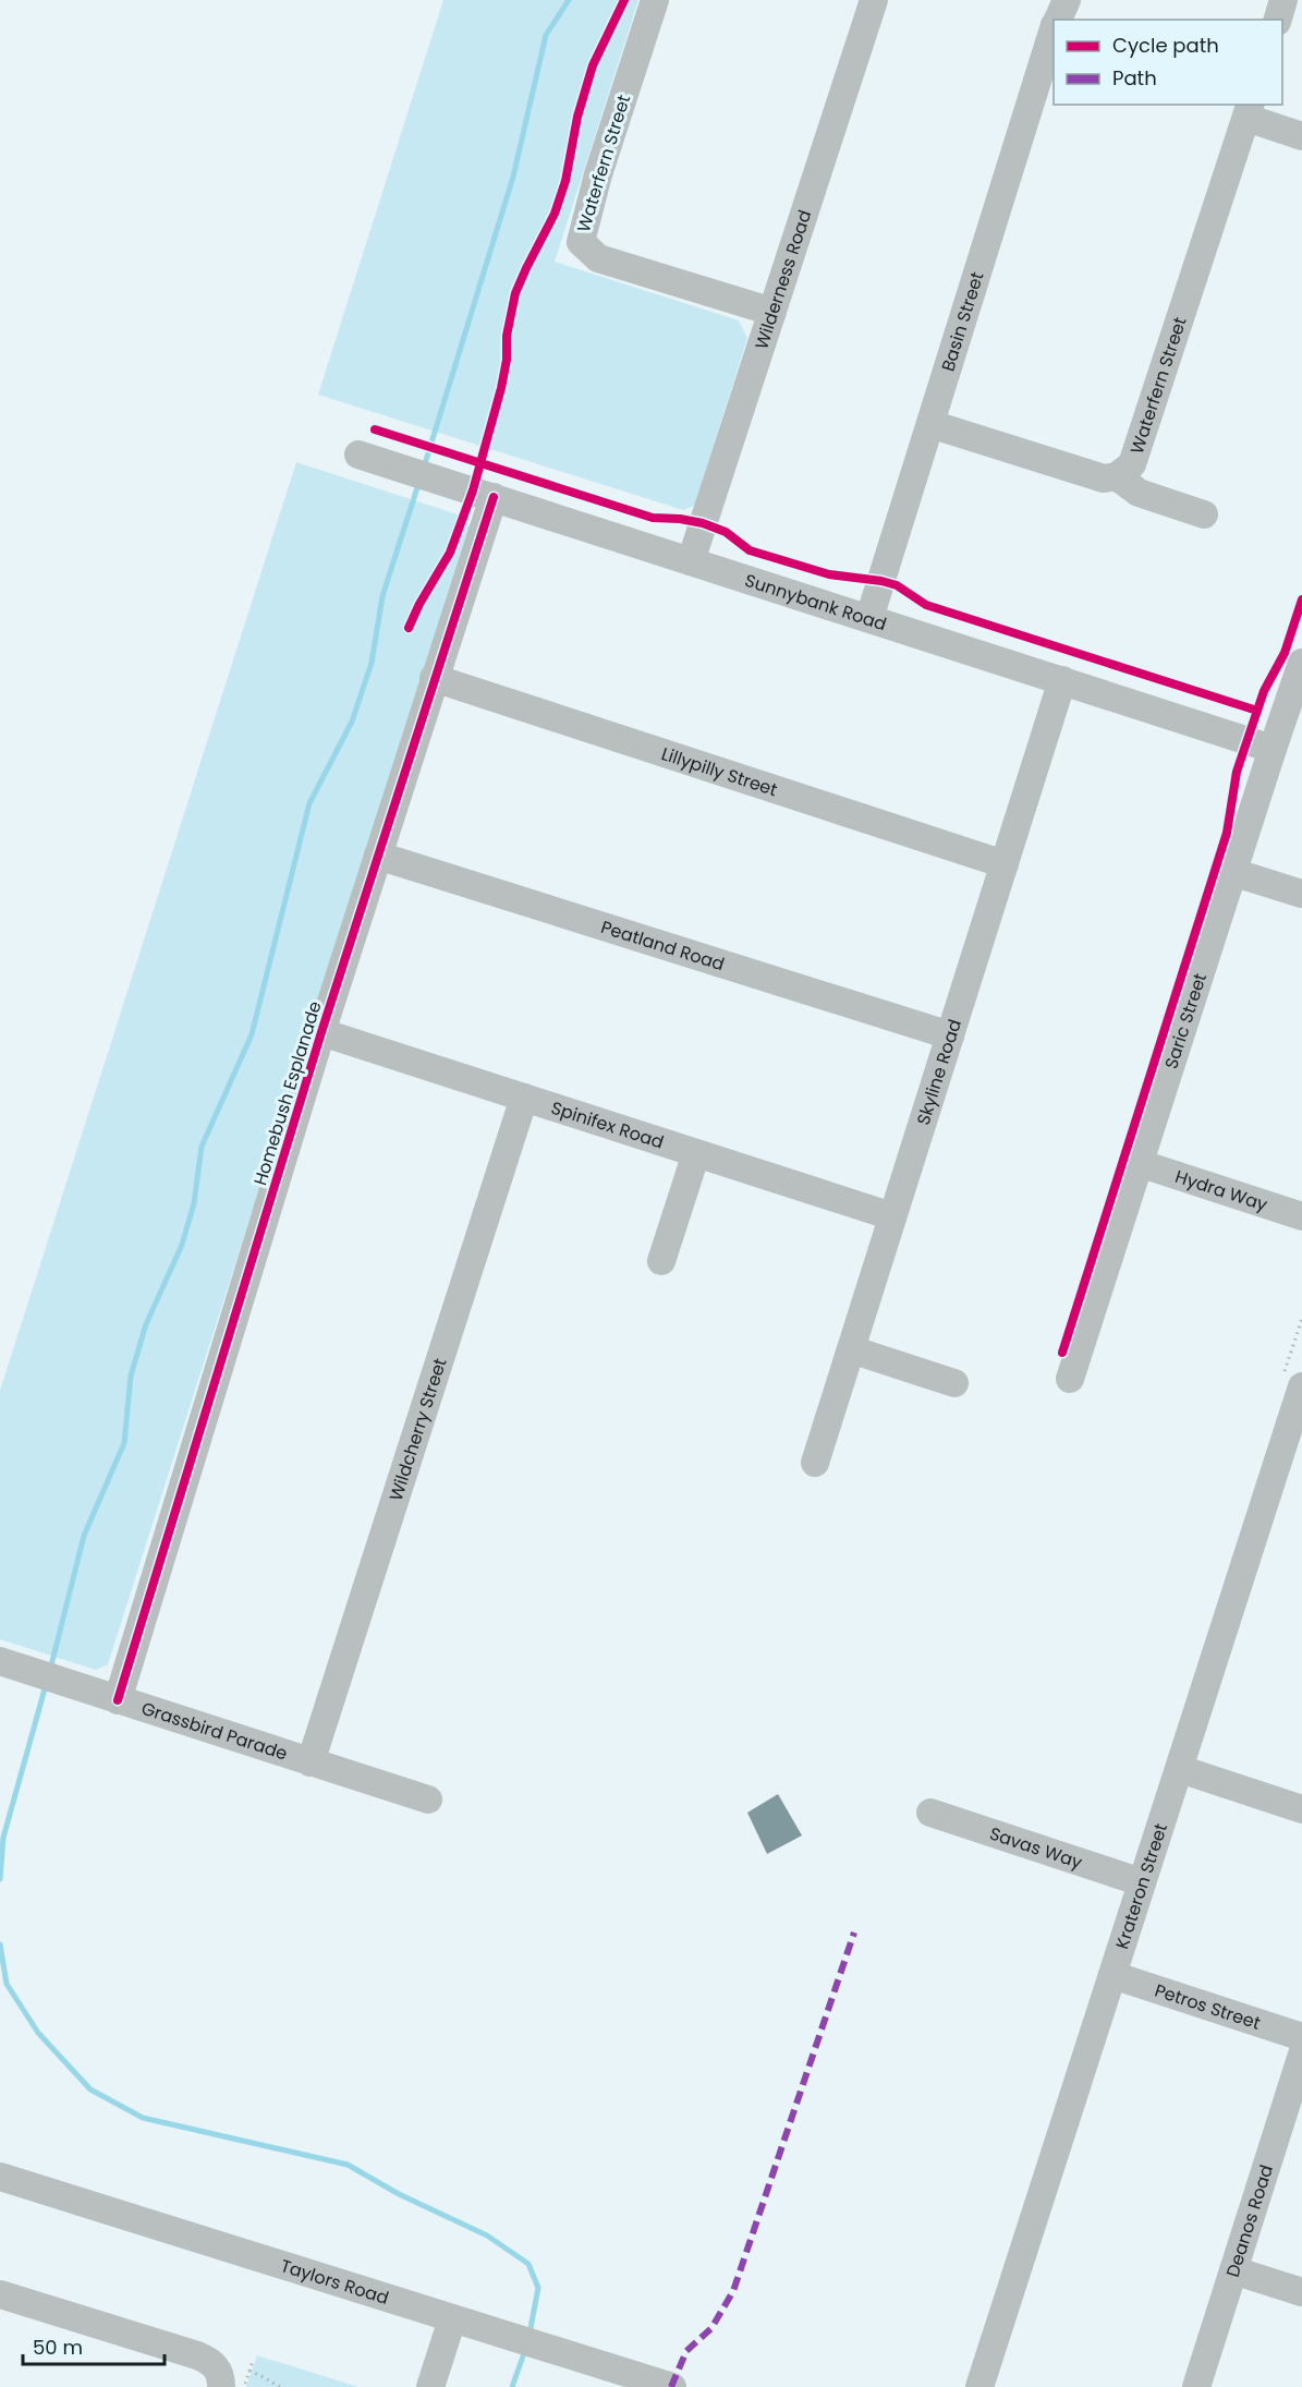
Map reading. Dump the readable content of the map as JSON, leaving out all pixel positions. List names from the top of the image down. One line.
{"streets":{"street":["Waterfern Street","Wilderness Road","Basin Street","Sunnybank Road","Lillypilly Street","Peatland Road","Saric Street","Skyline Road","Homebush Esplanade","Spinifex Road","Hydra Way","Wildcherry Street","Grassbird Parade","Savas Way","Krateron Street","Petros Street","Deanos Road","Taylors Road"]},"crossings":[["Waterfern Street","Wilderness Road"],["Wilderness Road","Sunnybank Road"],["Basin Street","Sunnybank Road"],["Sunnybank Road","Saric Street"],["Sunnybank Road","Skyline Road"],["Sunnybank Road","Homebush Esplanade"],["Lillypilly Street","Skyline Road"],["Lillypilly Street","Homebush Esplanade"],["Peatland Road","Skyline Road"],["Peatland Road","Homebush Esplanade"],["Saric Street","Hydra Way"],["Skyline Road","Spinifex Road"],["Homebush Esplanade","Spinifex Road"],["Homebush Esplanade","Grassbird Parade"],["Spinifex Road","Wildcherry Street"],["Wildcherry Street","Grassbird Parade"],["Savas Way","Krateron Street"],["Krateron Street","Petros Street"]],"legend":["Cycle path","Path"],"scale_bar":"50 m"}
